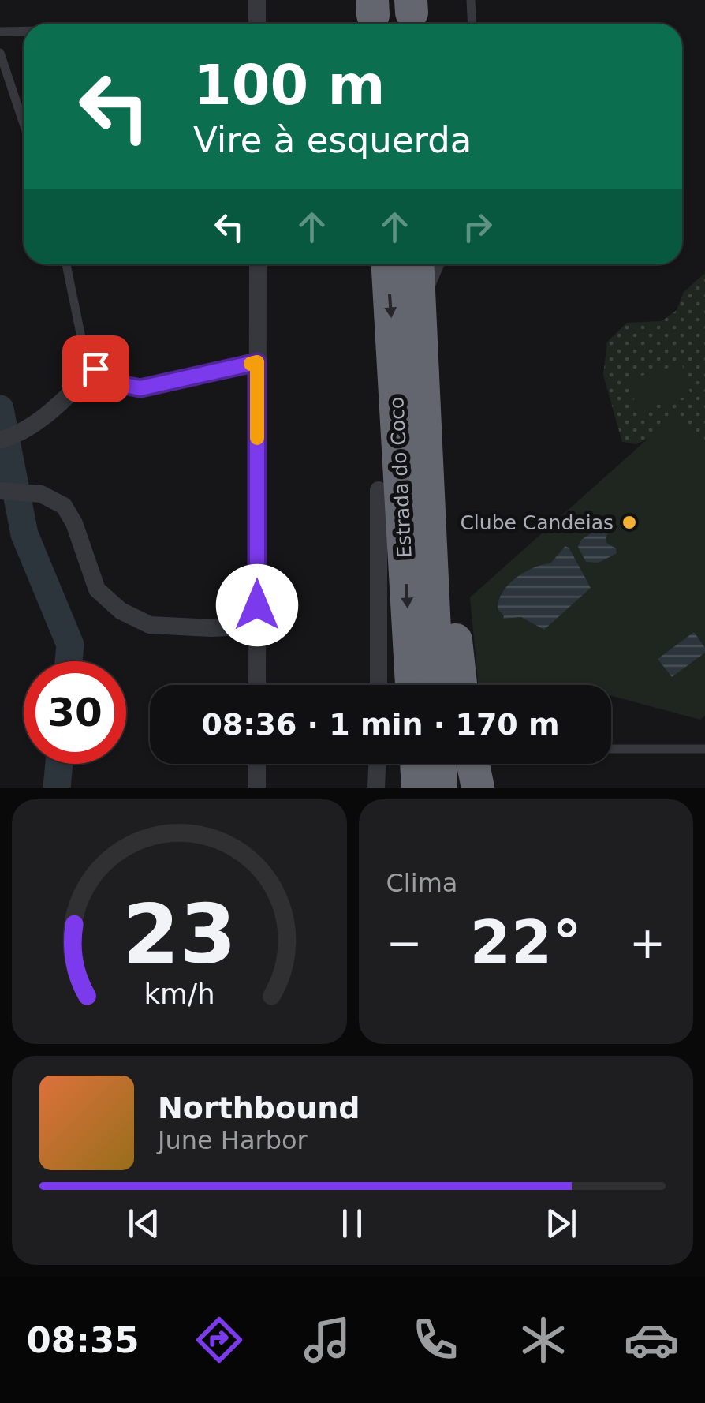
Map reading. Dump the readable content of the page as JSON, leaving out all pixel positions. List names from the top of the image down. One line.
{"streets":{"highway":["Estrada do Coco"]},"places":["Clube Candeias"],"page":{"turn":["100 m","Vire à esquerda"],"limit":"30","trip":"08:36 · 1 min · 170 m","tile":"Clima","heat":["−","22°","+"],"song":["Northbound","June Harbor"],"tabs":"08:35","gauge":["23","km/h"]}}
